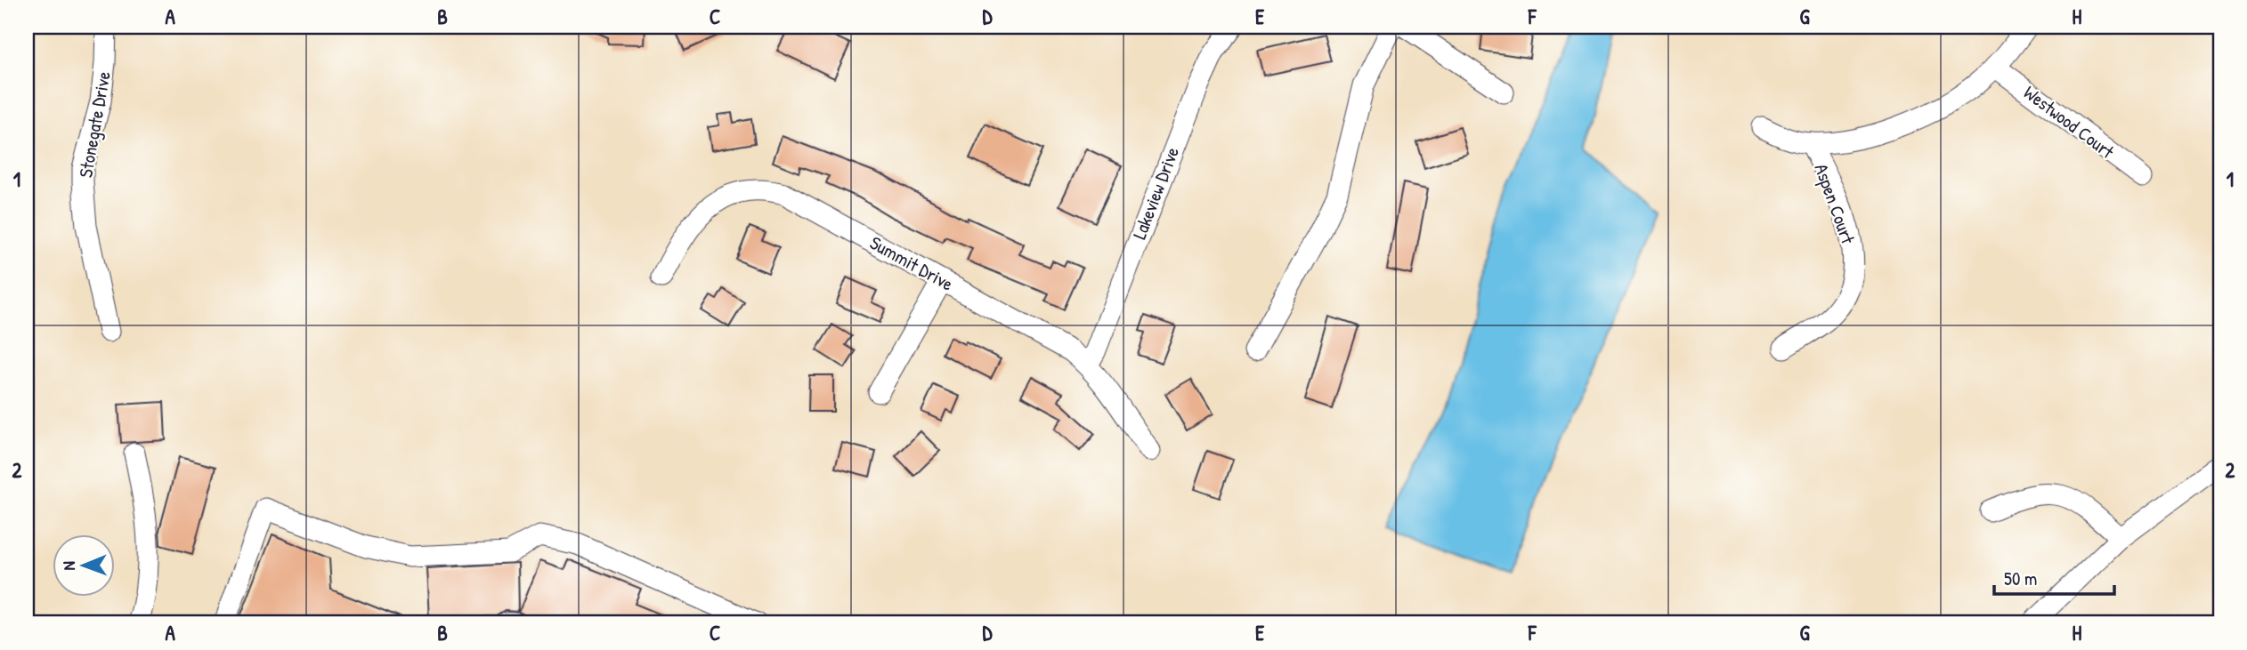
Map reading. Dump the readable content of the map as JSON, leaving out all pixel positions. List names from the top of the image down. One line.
{"streets":{"street":["Westwood Court","Stonegate Drive","Lakeview Drive","Aspen Court","Summit Drive"]},"crossings":[["Lakeview Drive","Summit Drive"]],"scale_bar":"50 m","north":"left","grid":{"columns":["A","B","C","D","E","F","G","H"],"rows":["1","2"]}}
